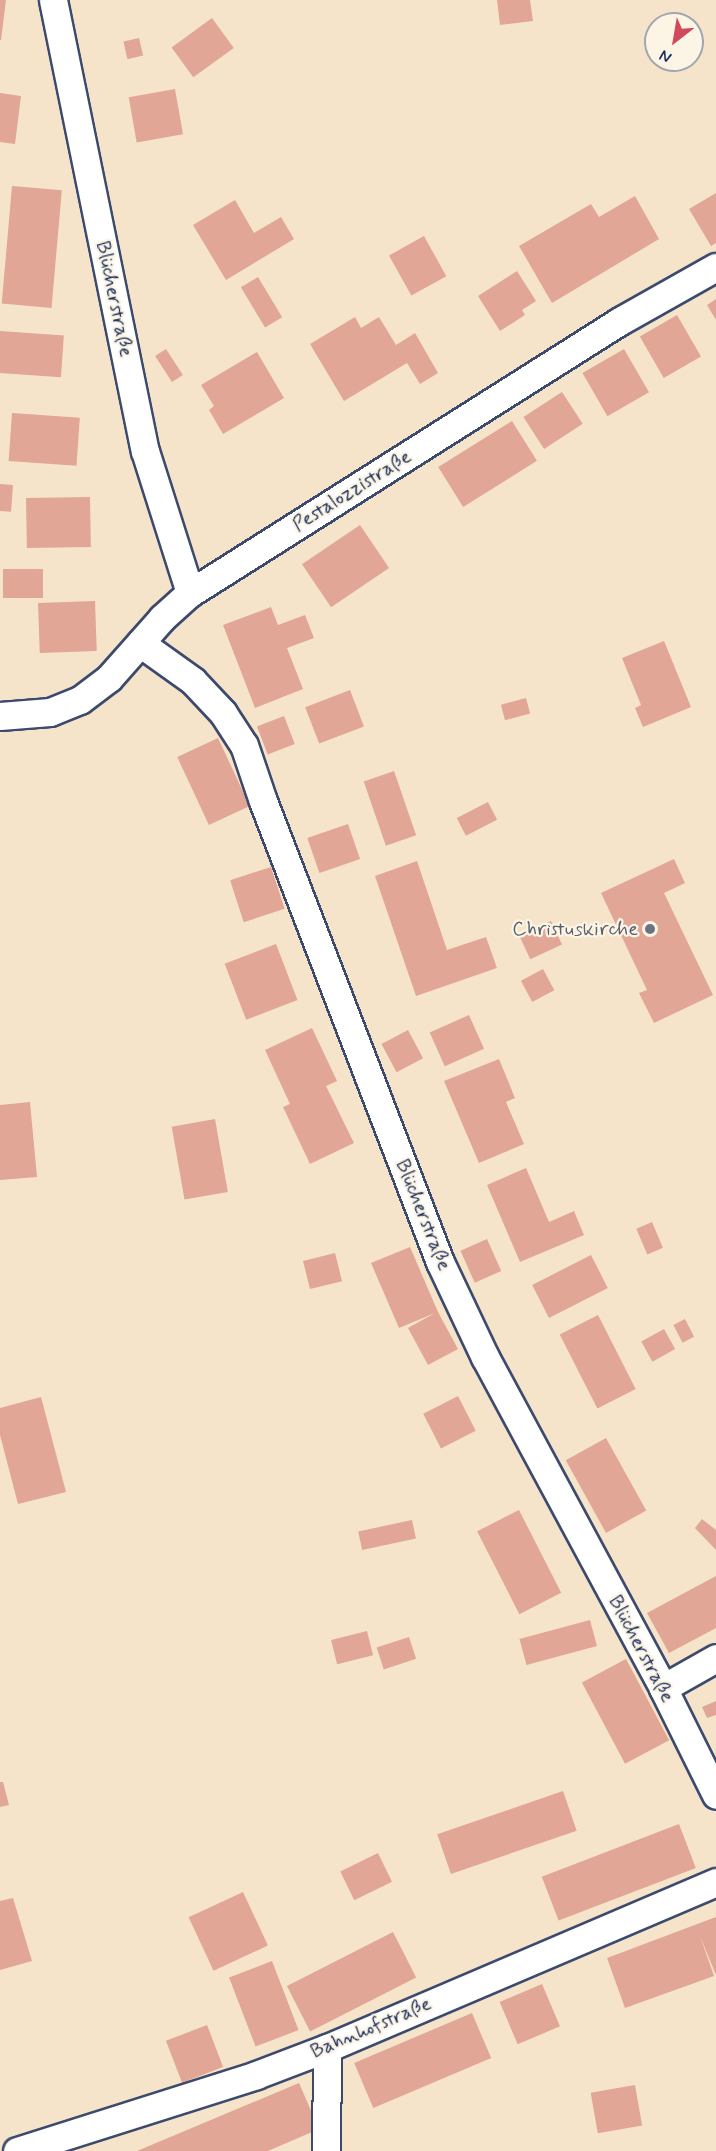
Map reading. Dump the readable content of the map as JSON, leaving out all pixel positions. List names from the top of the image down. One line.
{"streets":{"street":["Blücherstraße","Pestalozzistraße","Bahnhofstraße"]},"crossings":[["Blücherstraße","Pestalozzistraße"]],"places":["Christuskirche"],"north":"bottom left"}
